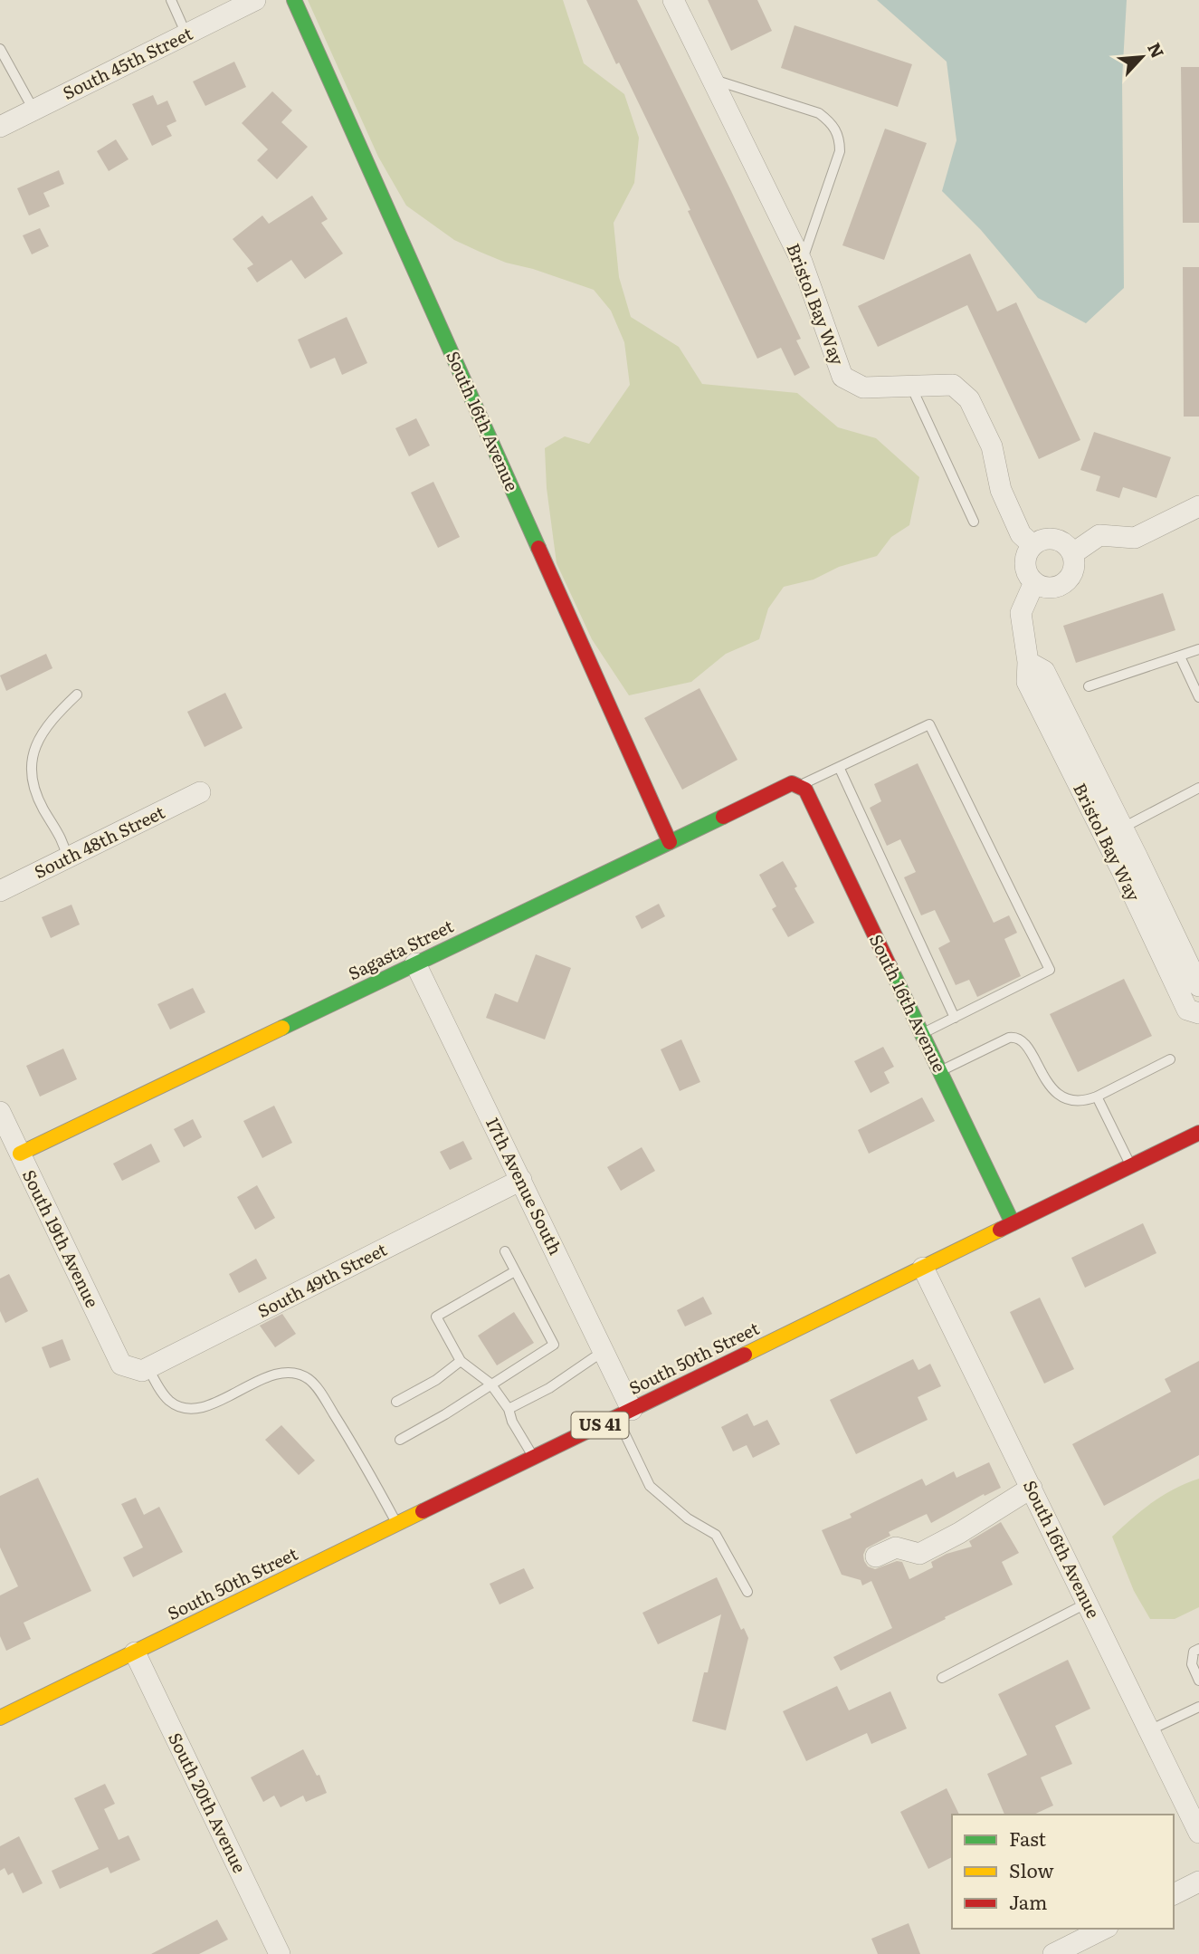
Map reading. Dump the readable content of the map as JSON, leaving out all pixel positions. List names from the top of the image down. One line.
{"streets":{"street":["South 45th Street","Bristol Bay Way","South 16th Avenue","South 48th Street","Sagasta Street","17th Avenue South","South 19th Avenue","South 49th Street","South 50th Street","US 41","South 20th Avenue"]},"crossings":[["South 16th Avenue","Sagasta Street"],["South 16th Avenue","South 50th Street"],["Sagasta Street","17th Avenue South"],["Sagasta Street","South 19th Avenue"],["17th Avenue South","South 49th Street"],["17th Avenue South","South 50th Street"],["South 19th Avenue","South 49th Street"],["South 50th Street","South 20th Avenue"]],"legend":["Fast","Slow","Jam"],"north":"top right"}
